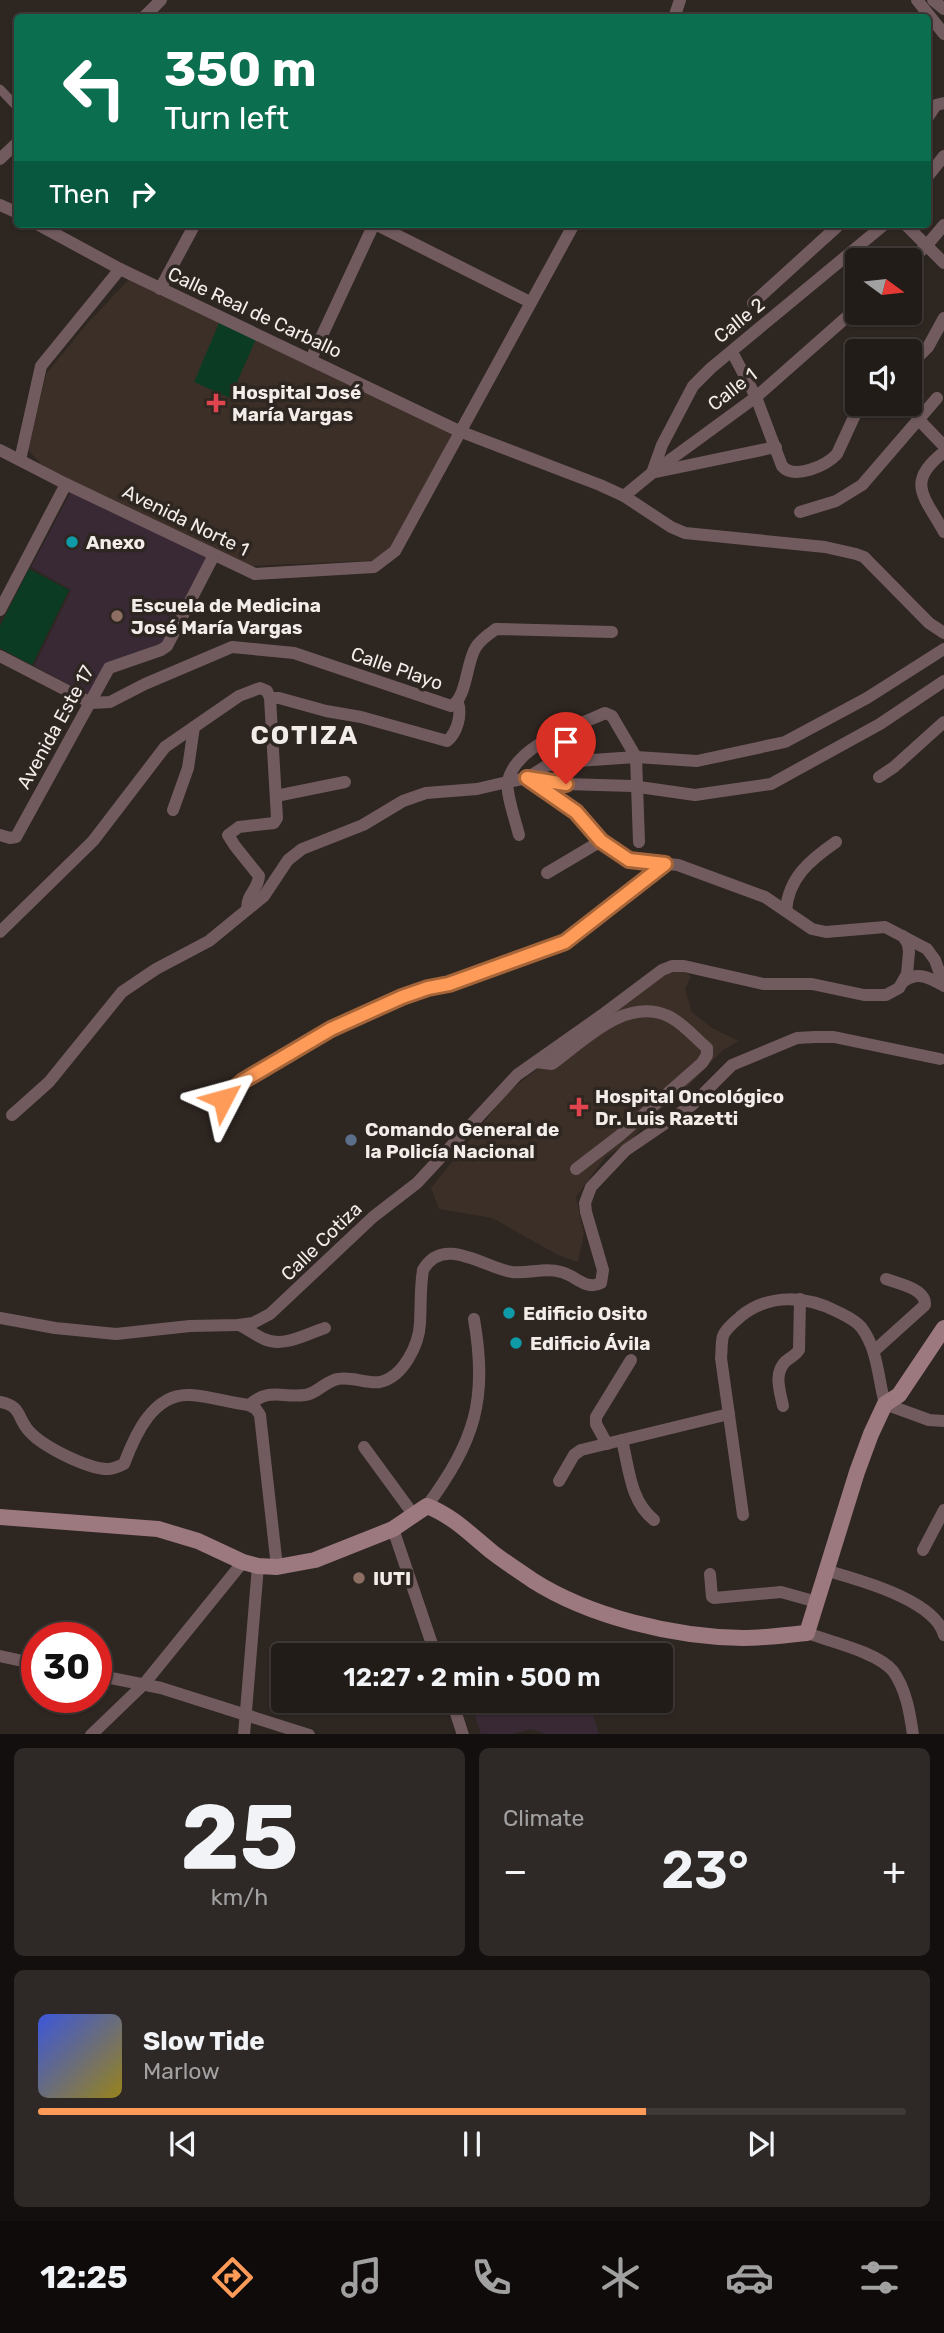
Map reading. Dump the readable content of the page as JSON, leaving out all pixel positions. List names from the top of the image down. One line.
{"streets":{"street":["Calle Real de Carballo","Calle 2","Calle 1","Avenida Norte 1","Calle Playo","Avenida Este 17","Calle Cotiza"]},"crossings":[["Calle Real de Carballo","Calle 1"],["Calle Real de Carballo","Avenida Norte 1"],["Calle 2","Calle 1"],["Avenida Norte 1","Avenida Este 17"],["Calle Playo","Avenida Este 17"]],"districts":["COTIZA"],"places":{"health":["Hospital José María Vargas","Hospital Oncológico Dr. Luis Razetti"],"other":["Anexo","Escuela de Medicina José María Vargas","Comando General de la Policía Nacional","Edificio Osito","Edificio Ávila","IUTI"]},"north":"right","page":{"turn":["350 m","Turn left"],"then":"Then","limit":"30","trip":"12:27 · 2 min · 500 m","tile":[["25","km/h"],"Climate"],"heat":["−","23°","+"],"song":["Slow Tide","Marlow"],"tabs":"12:25"}}
